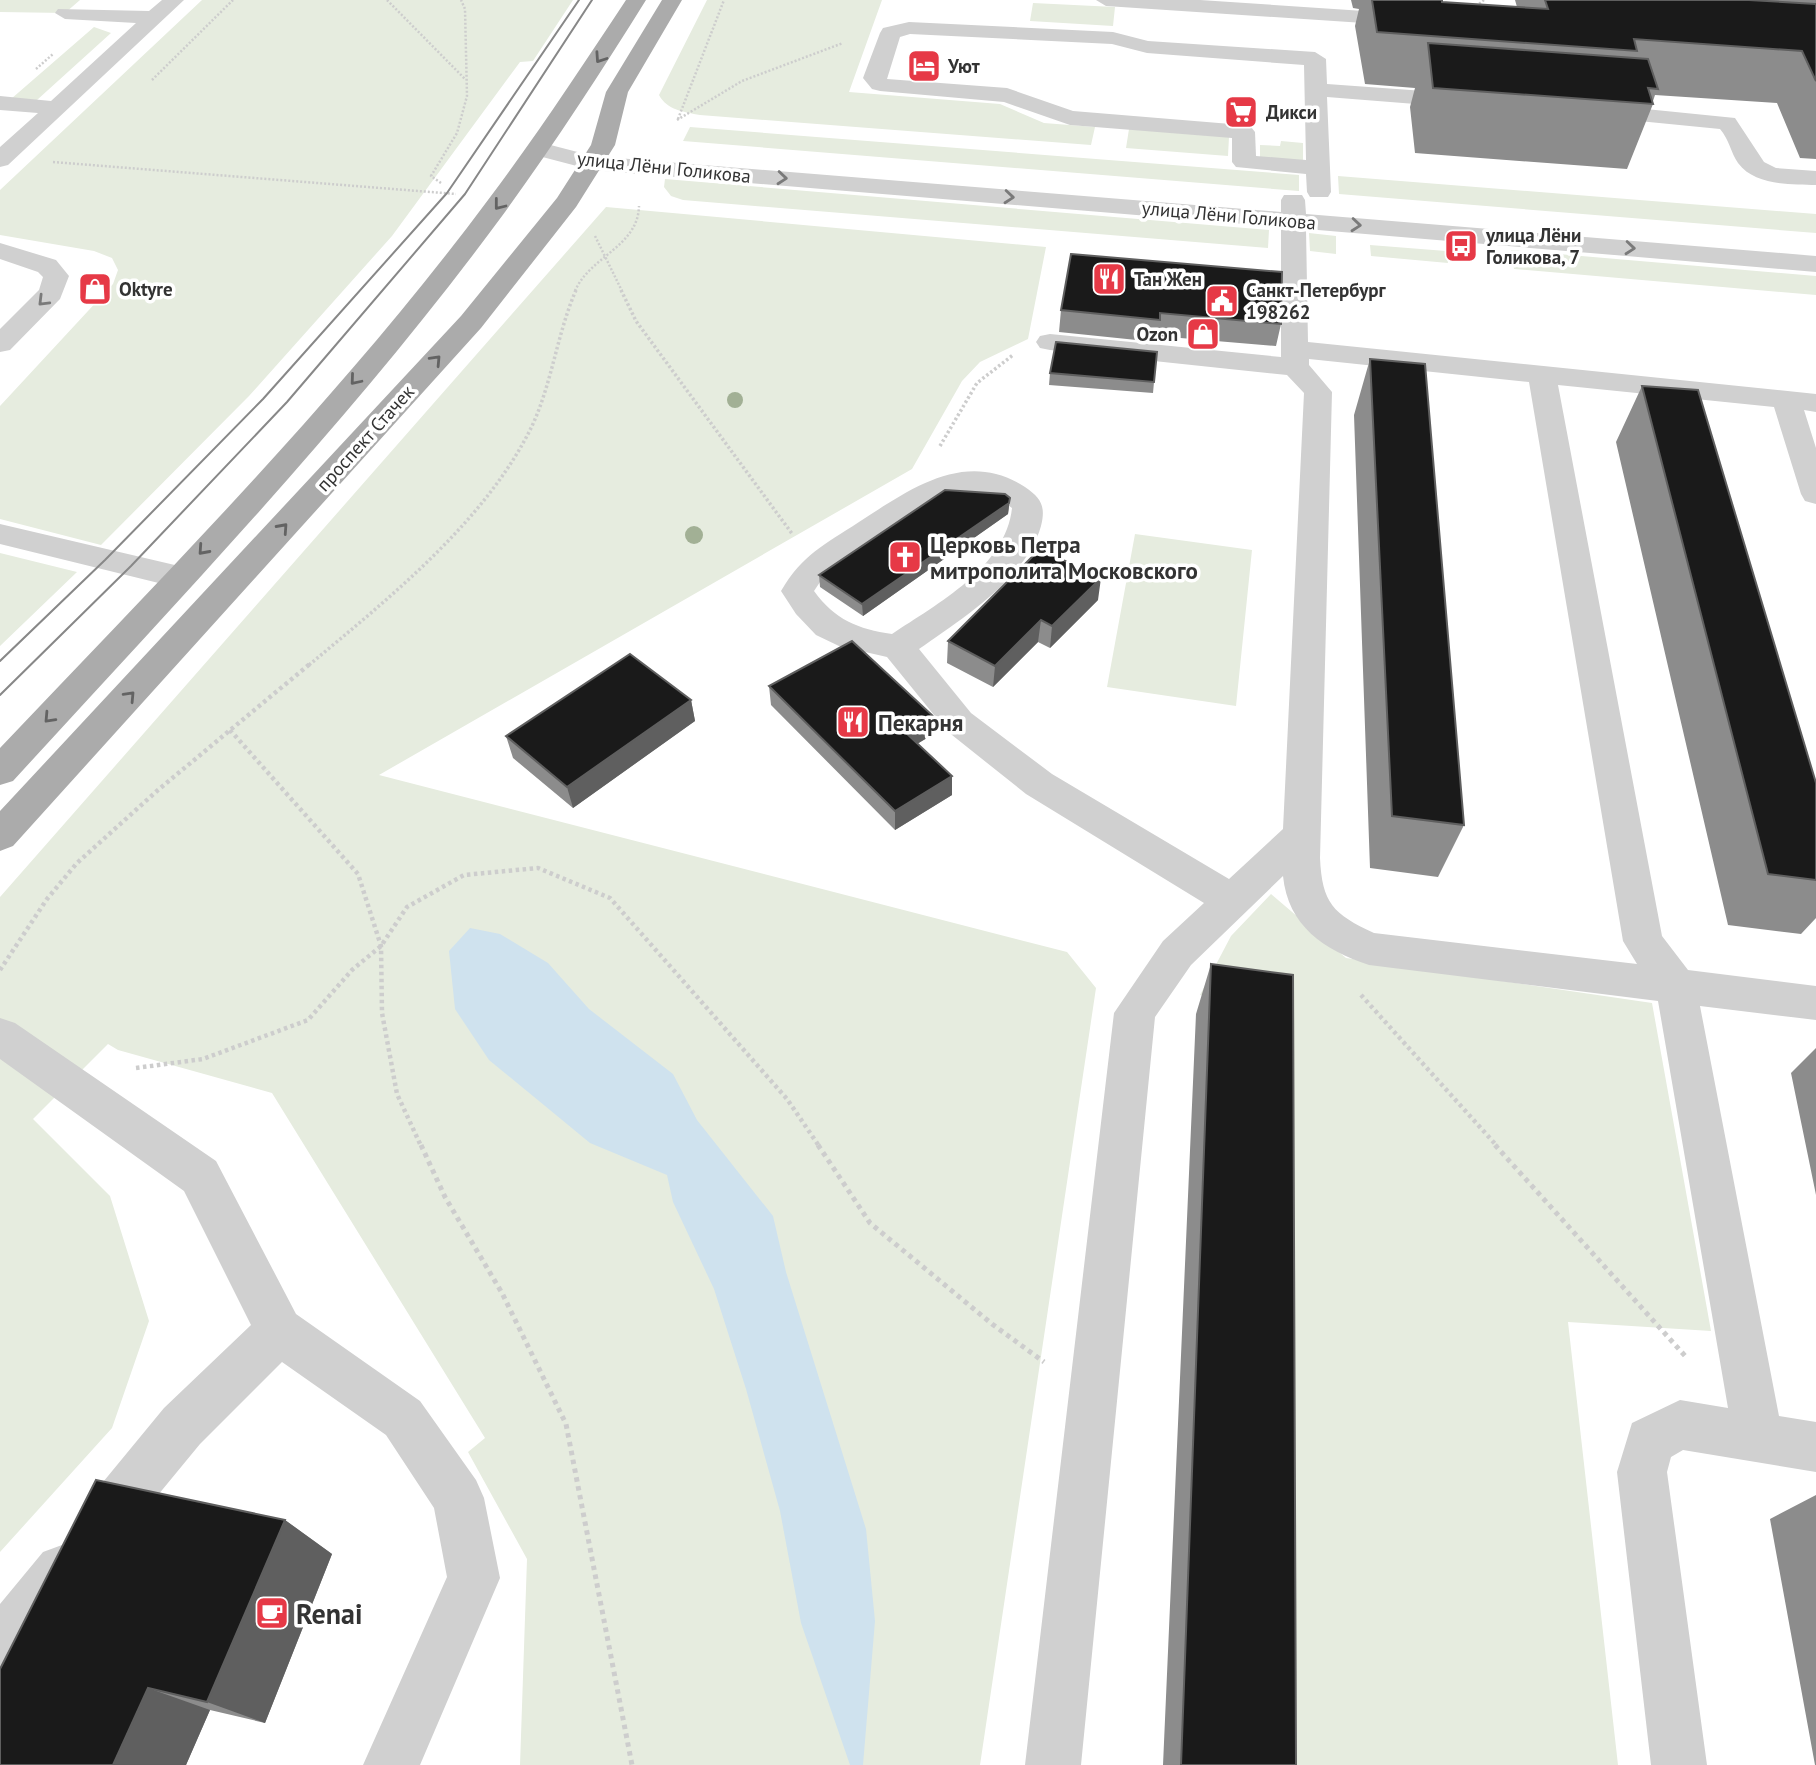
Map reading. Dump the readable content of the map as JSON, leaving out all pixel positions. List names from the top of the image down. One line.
{"streets":{"main road":["проспект Стачек"],"street":["улица Лёни Голикова"]},"crossings":[["улица Лёни Голикова","проспект Стачек"]],"places":{"hotel":["Уют"],"supermarket":["Дикси"],"bus stop":["улица Лёни Голикова, 7"],"restaurant":["Тан Жен","Пекарня"],"shop":["Oktyre","Ozon"],"public building":["Санкт-Петербург 198262"],"church":["Церковь Петра митрополита Московского"],"cafe":["Renai"]}}
